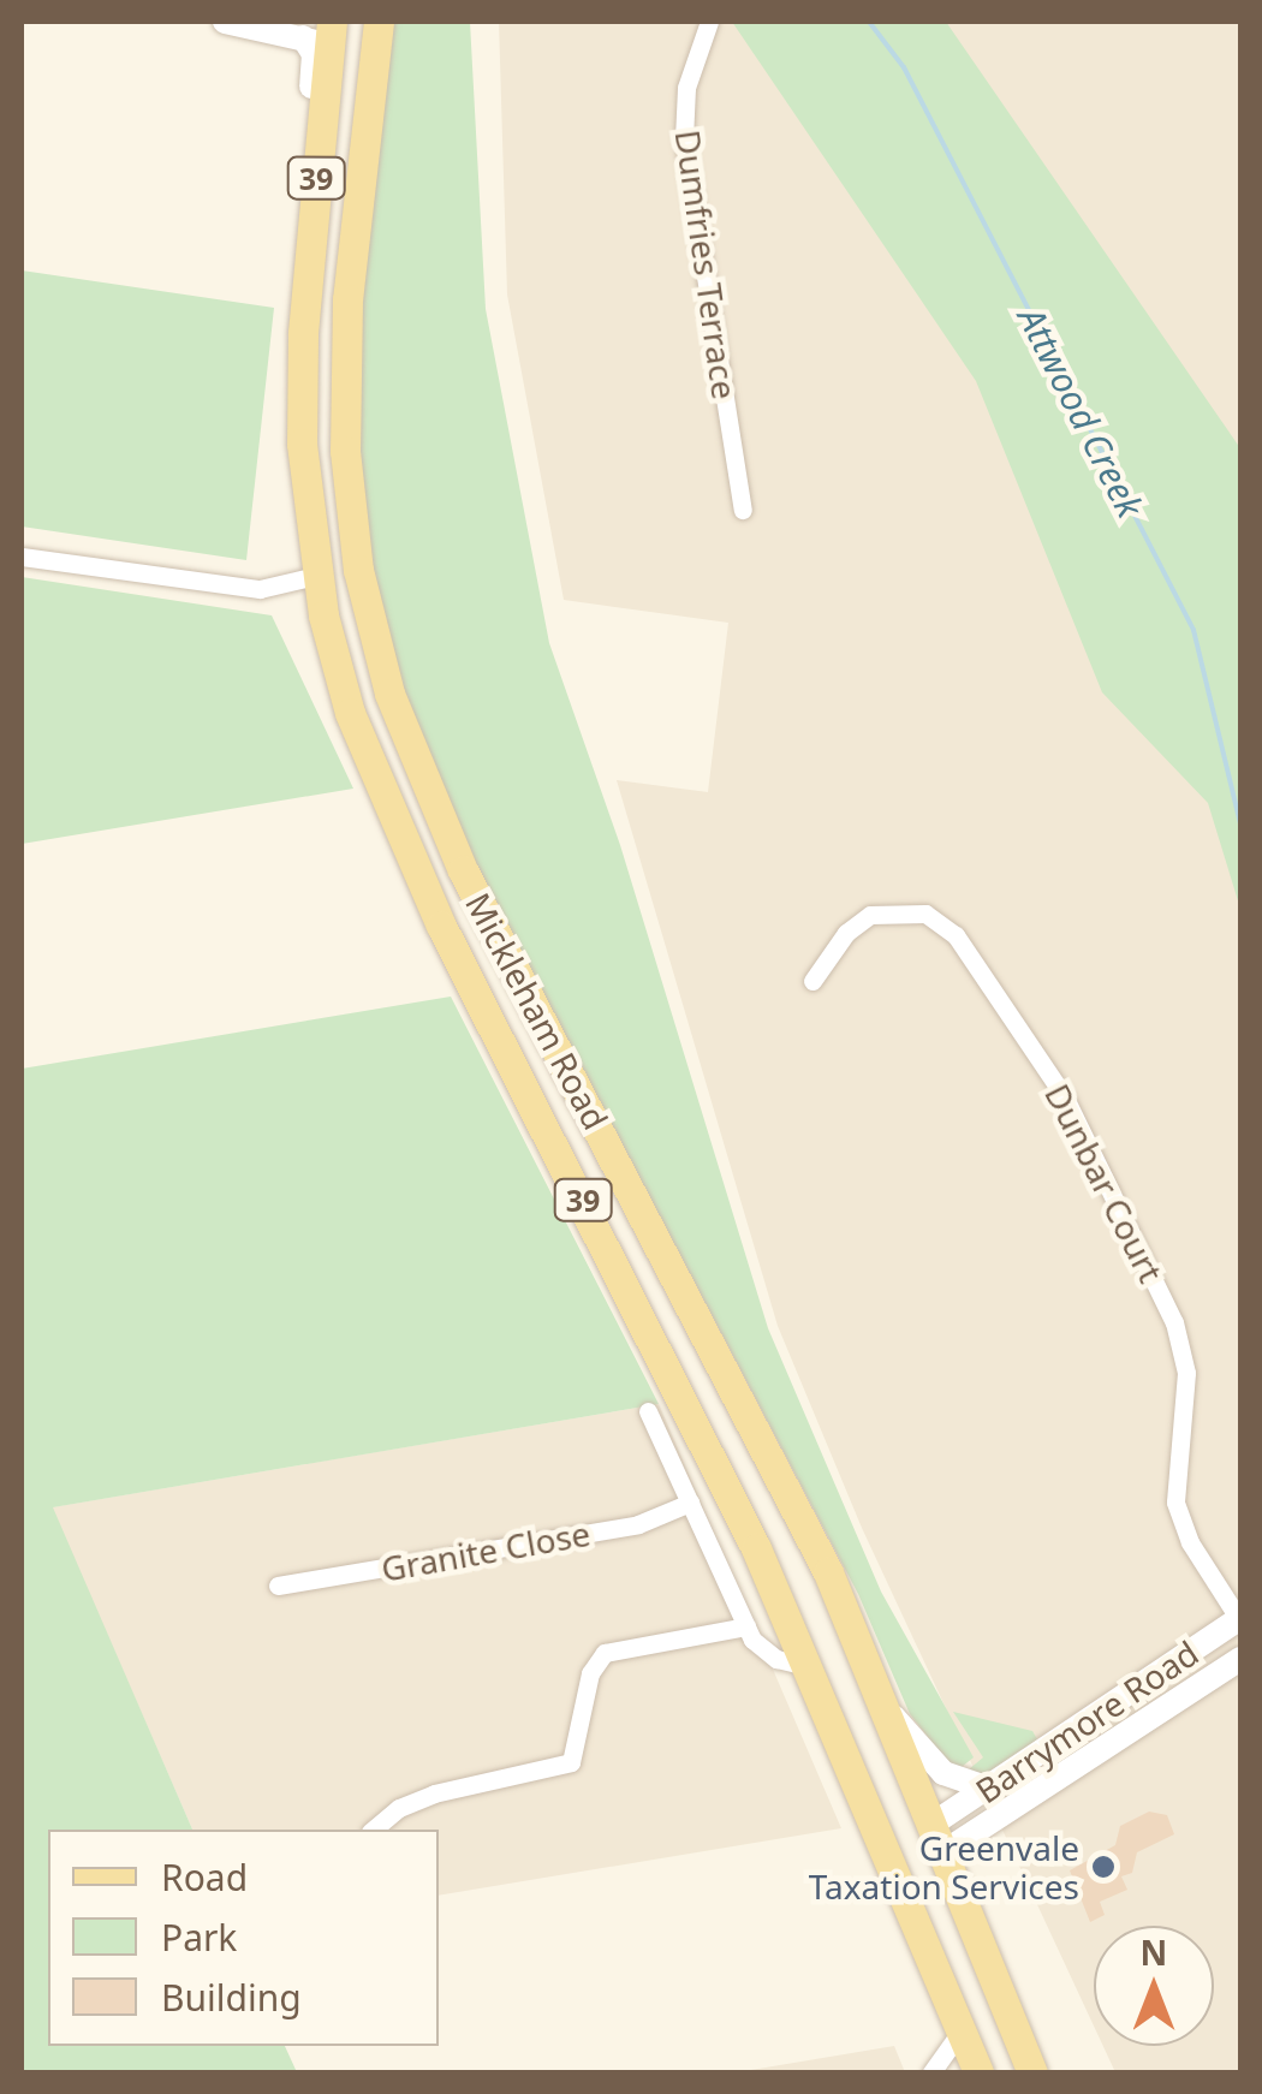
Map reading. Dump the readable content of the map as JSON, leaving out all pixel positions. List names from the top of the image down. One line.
{"streets":{"main road":["39","Mickleham Road"],"street":["Dumfries Terrace","Dunbar Court","Granite Close","Barrymore Road"]},"crossings":[["Mickleham Road","Barrymore Road"],["Dunbar Court","Barrymore Road"]],"water":["Attwood Creek"],"places":["Greenvale Taxation Services"],"legend":["Road","Park","Building"],"north":"top"}
